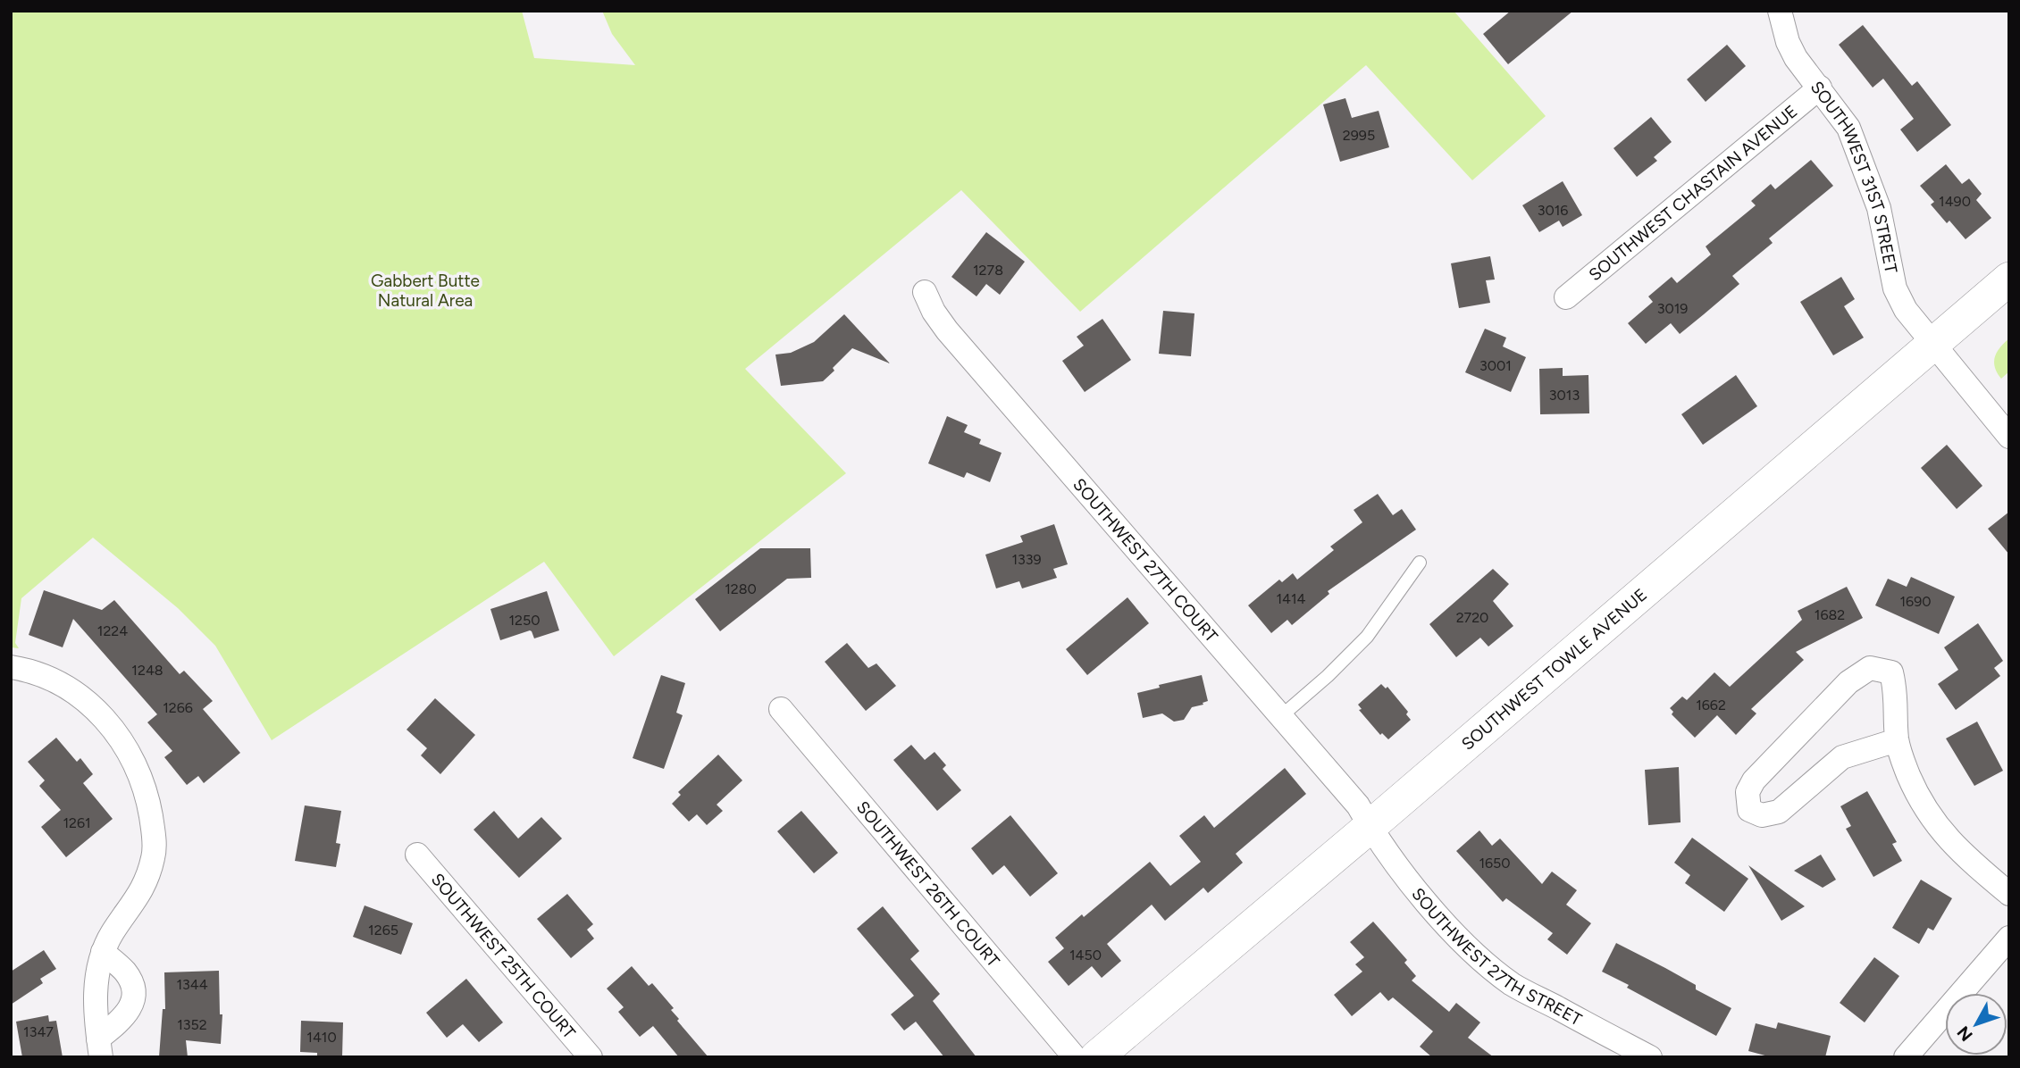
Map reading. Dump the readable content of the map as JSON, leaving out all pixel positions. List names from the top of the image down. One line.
{"streets":{"main road":["SOUTHWEST TOWLE AVENUE"],"street":["SOUTHWEST 31ST STREET","SOUTHWEST CHASTAIN AVENUE","SOUTHWEST 27TH COURT","SOUTHWEST 26TH COURT","SOUTHWEST 27TH STREET","SOUTHWEST 25TH COURT"]},"crossings":[["SOUTHWEST 31ST STREET","SOUTHWEST CHASTAIN AVENUE"],["SOUTHWEST 31ST STREET","SOUTHWEST TOWLE AVENUE"],["SOUTHWEST 27TH COURT","SOUTHWEST TOWLE AVENUE"],["SOUTHWEST 27TH COURT","SOUTHWEST 27TH STREET"],["SOUTHWEST TOWLE AVENUE","SOUTHWEST 27TH STREET"]],"parks":["Gabbert Butte Natural Area"],"house_numbers":["2995","1490","3016","1278","3019","3001","3013","1339","1280","1414","1690","1682","2720","1250","1224","1248","1662","1266","1261","1650","1265","1450","1344","1352","1347","1410"],"north":"bottom left"}
